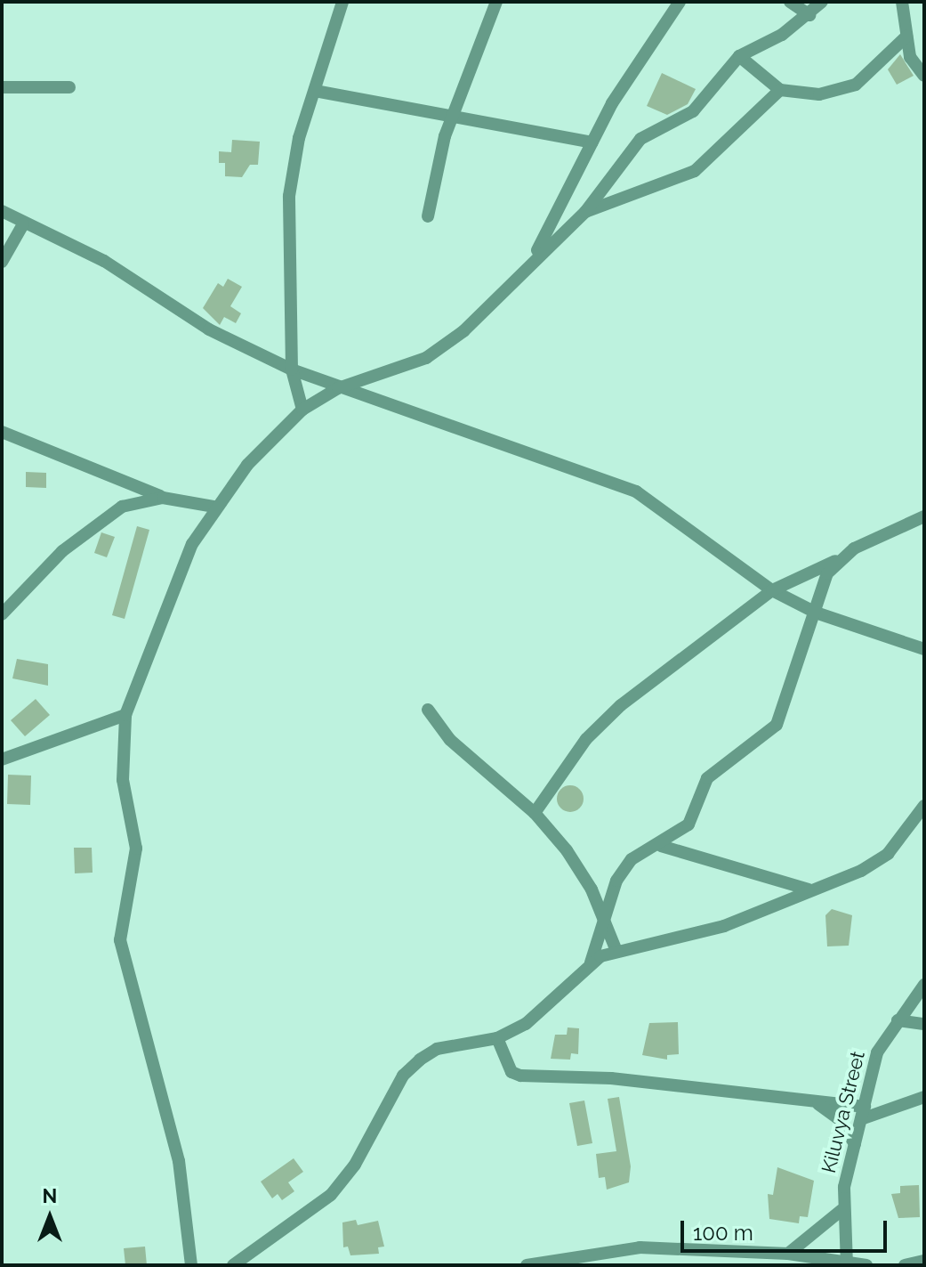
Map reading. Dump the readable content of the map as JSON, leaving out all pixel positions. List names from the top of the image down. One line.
{"streets":{"street":["Kiluvya Street"]},"scale_bar":"100 m","north":"top"}
